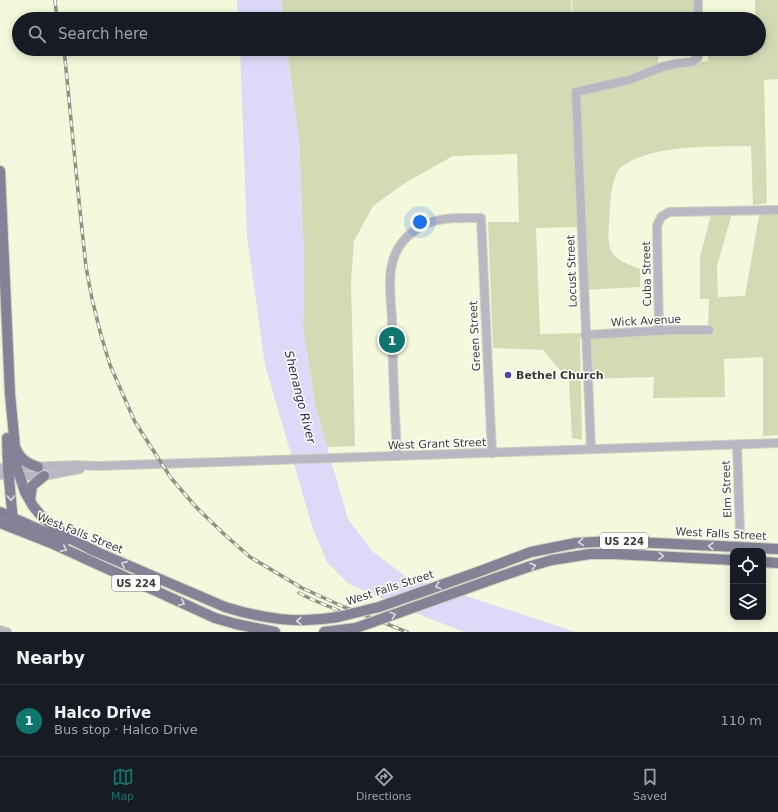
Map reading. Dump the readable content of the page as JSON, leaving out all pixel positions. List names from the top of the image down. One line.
{"streets":{"main road":["West Falls Street","US 224"],"street":["Locust Street","Cuba Street","Wick Avenue","Green Street","West Grant Street","Elm Street"]},"crossings":[["Locust Street","Wick Avenue"],["Locust Street","West Grant Street"],["Cuba Street","Wick Avenue"],["Green Street","West Grant Street"],["West Grant Street","Elm Street"]],"water":["Shenango River"],"places":["Bethel Church"],"page":{"search":"Search here","pins":"1","heading":"Nearby","list":[{"mark":"1","name":"Halco Drive","note":"Bus stop · Halco Drive","value":"110 m"}],"nav":["Map","Directions","Saved"]}}
